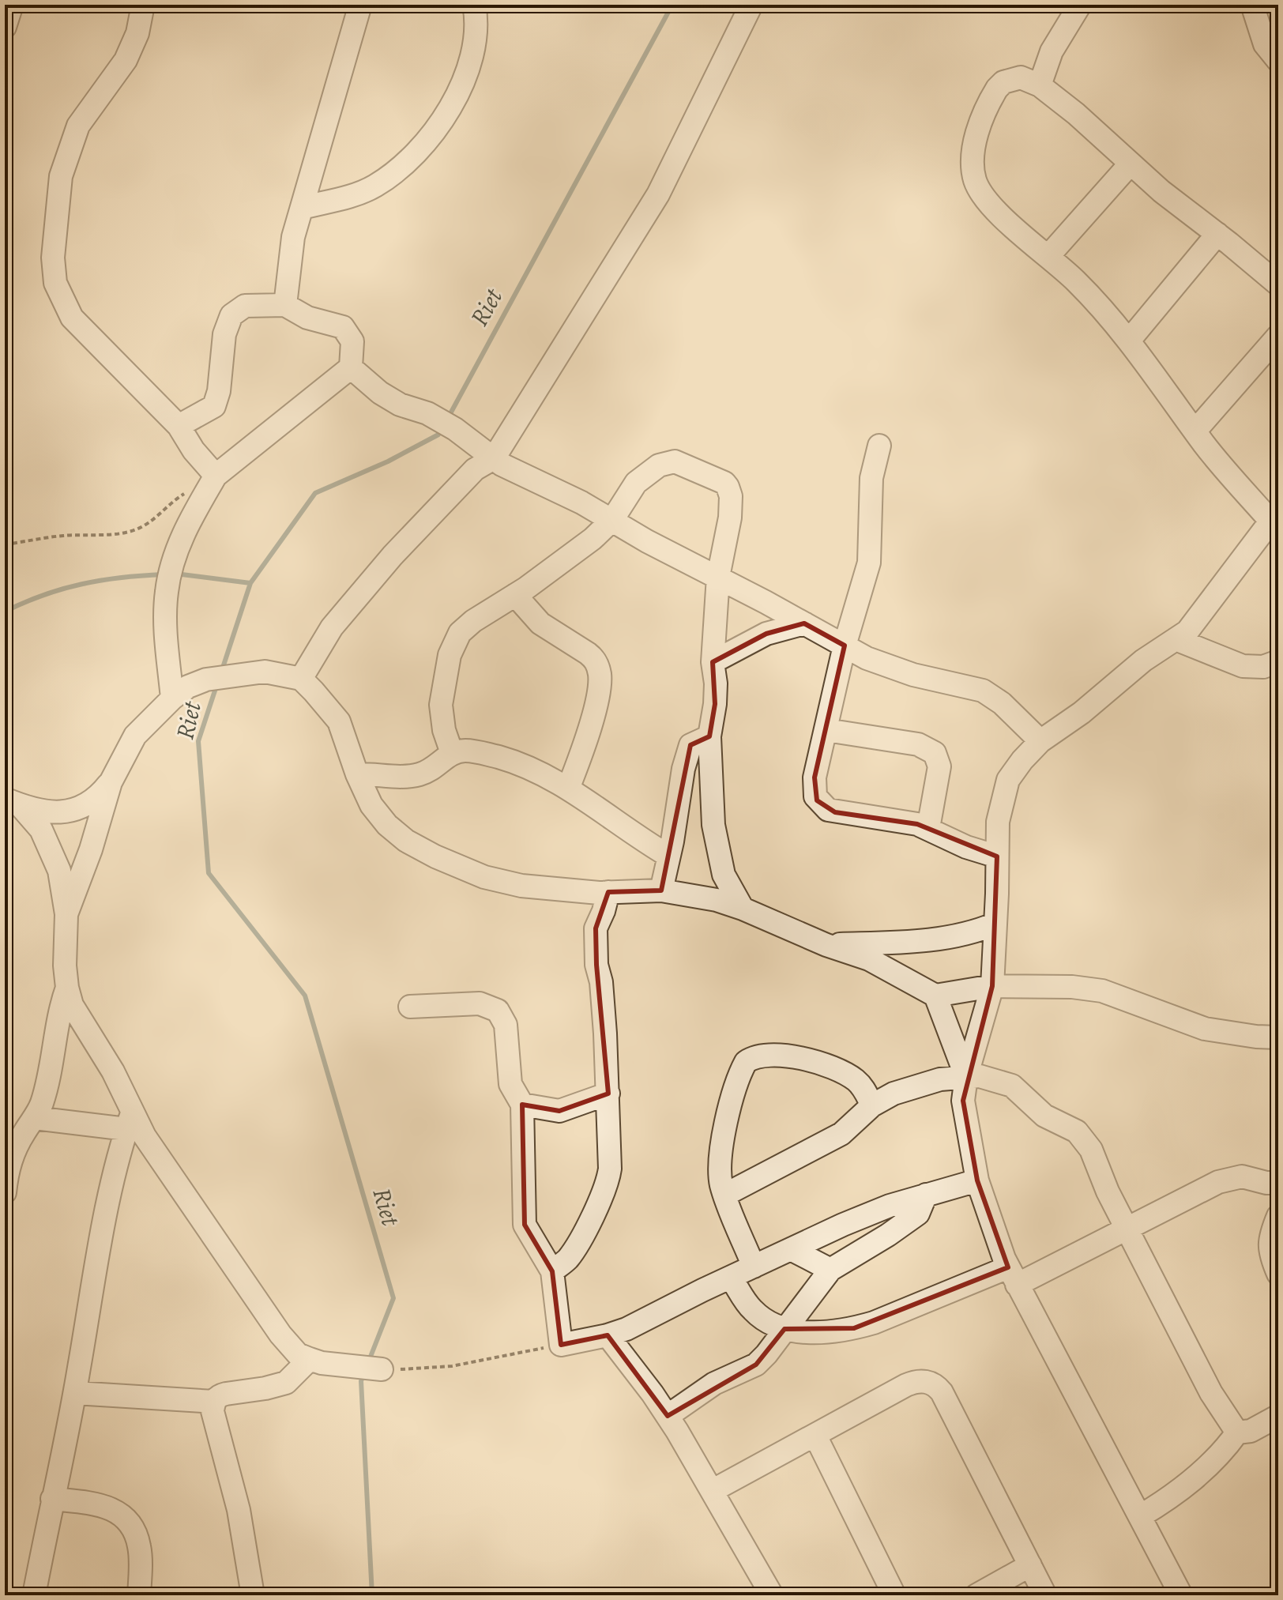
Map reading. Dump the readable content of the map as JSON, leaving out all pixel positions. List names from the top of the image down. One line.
{"water":["Riet"]}
